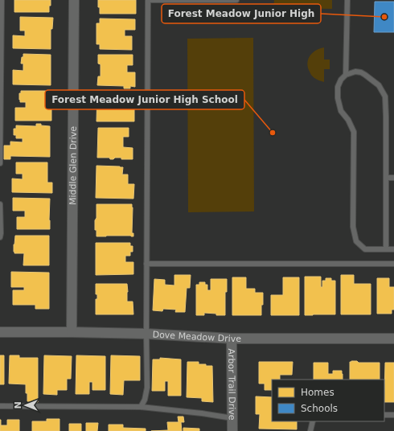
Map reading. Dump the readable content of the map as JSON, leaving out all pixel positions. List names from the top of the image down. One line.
{"streets":{"street":["Middle Glen Drive","Dove Meadow Drive","Arbor Trail Drive"]},"crossings":[["Middle Glen Drive","Dove Meadow Drive"],["Dove Meadow Drive","Arbor Trail Drive"]],"places":["Forest Meadow Junior High","Forest Meadow Junior High School"],"legend":["Homes","Schools"],"north":"left"}
